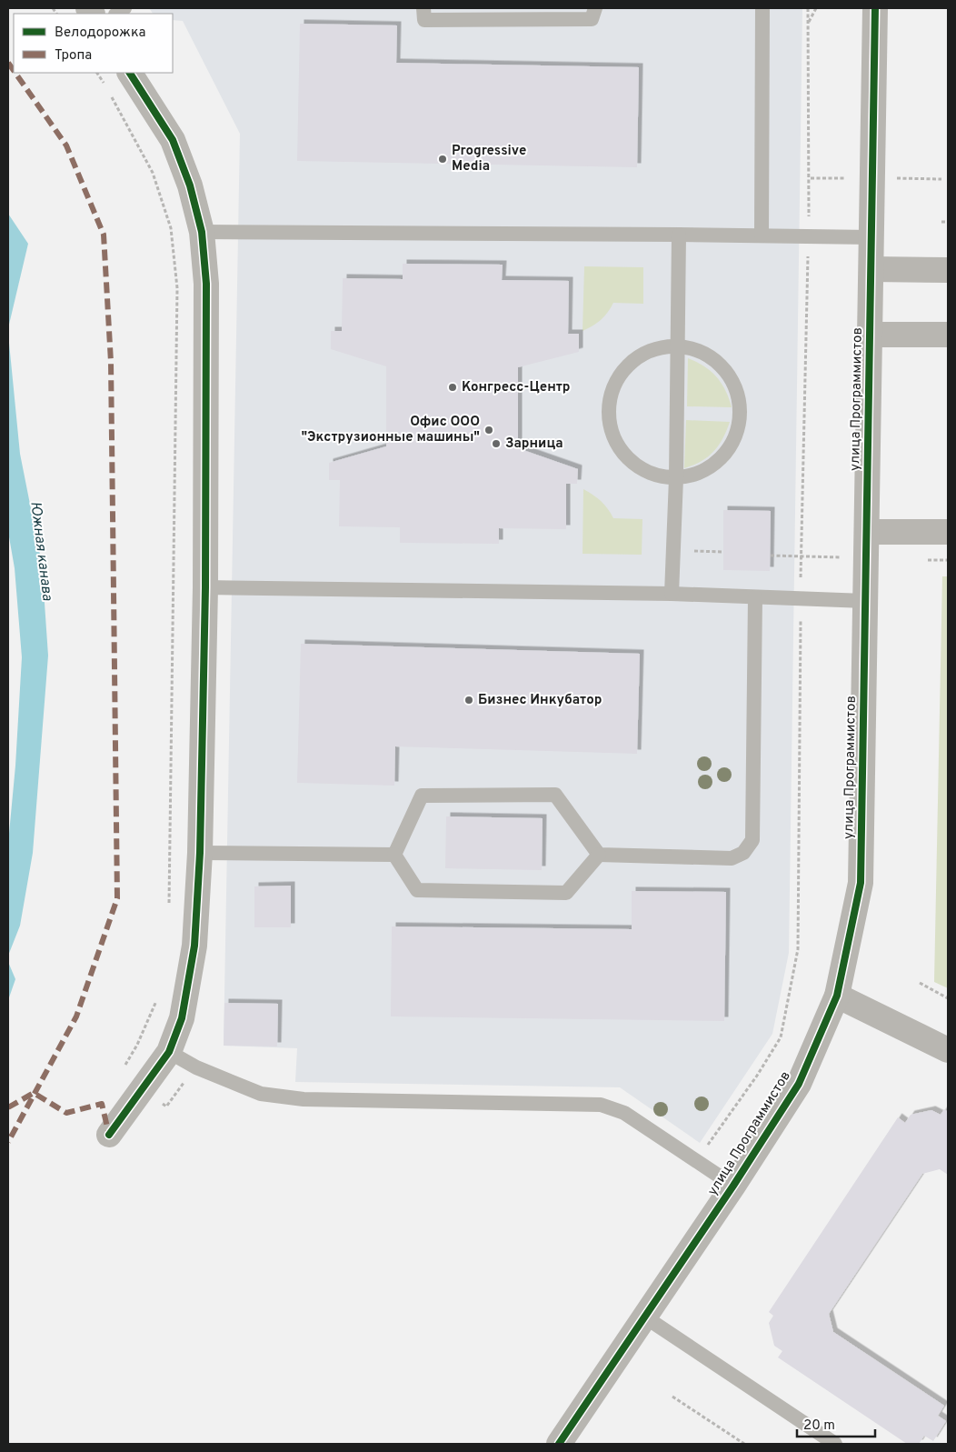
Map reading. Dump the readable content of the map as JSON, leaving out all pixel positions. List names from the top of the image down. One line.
{"streets":{"street":["улица Программистов"]},"water":["Южная канава"],"places":["Progressive Media","Конгресс-Центр","Офис ООО \"Экструзионные машины\"","Зарница","Бизнес Инкубатор"],"legend":["Велодорожка","Тропа"],"scale_bar":"20 m"}
